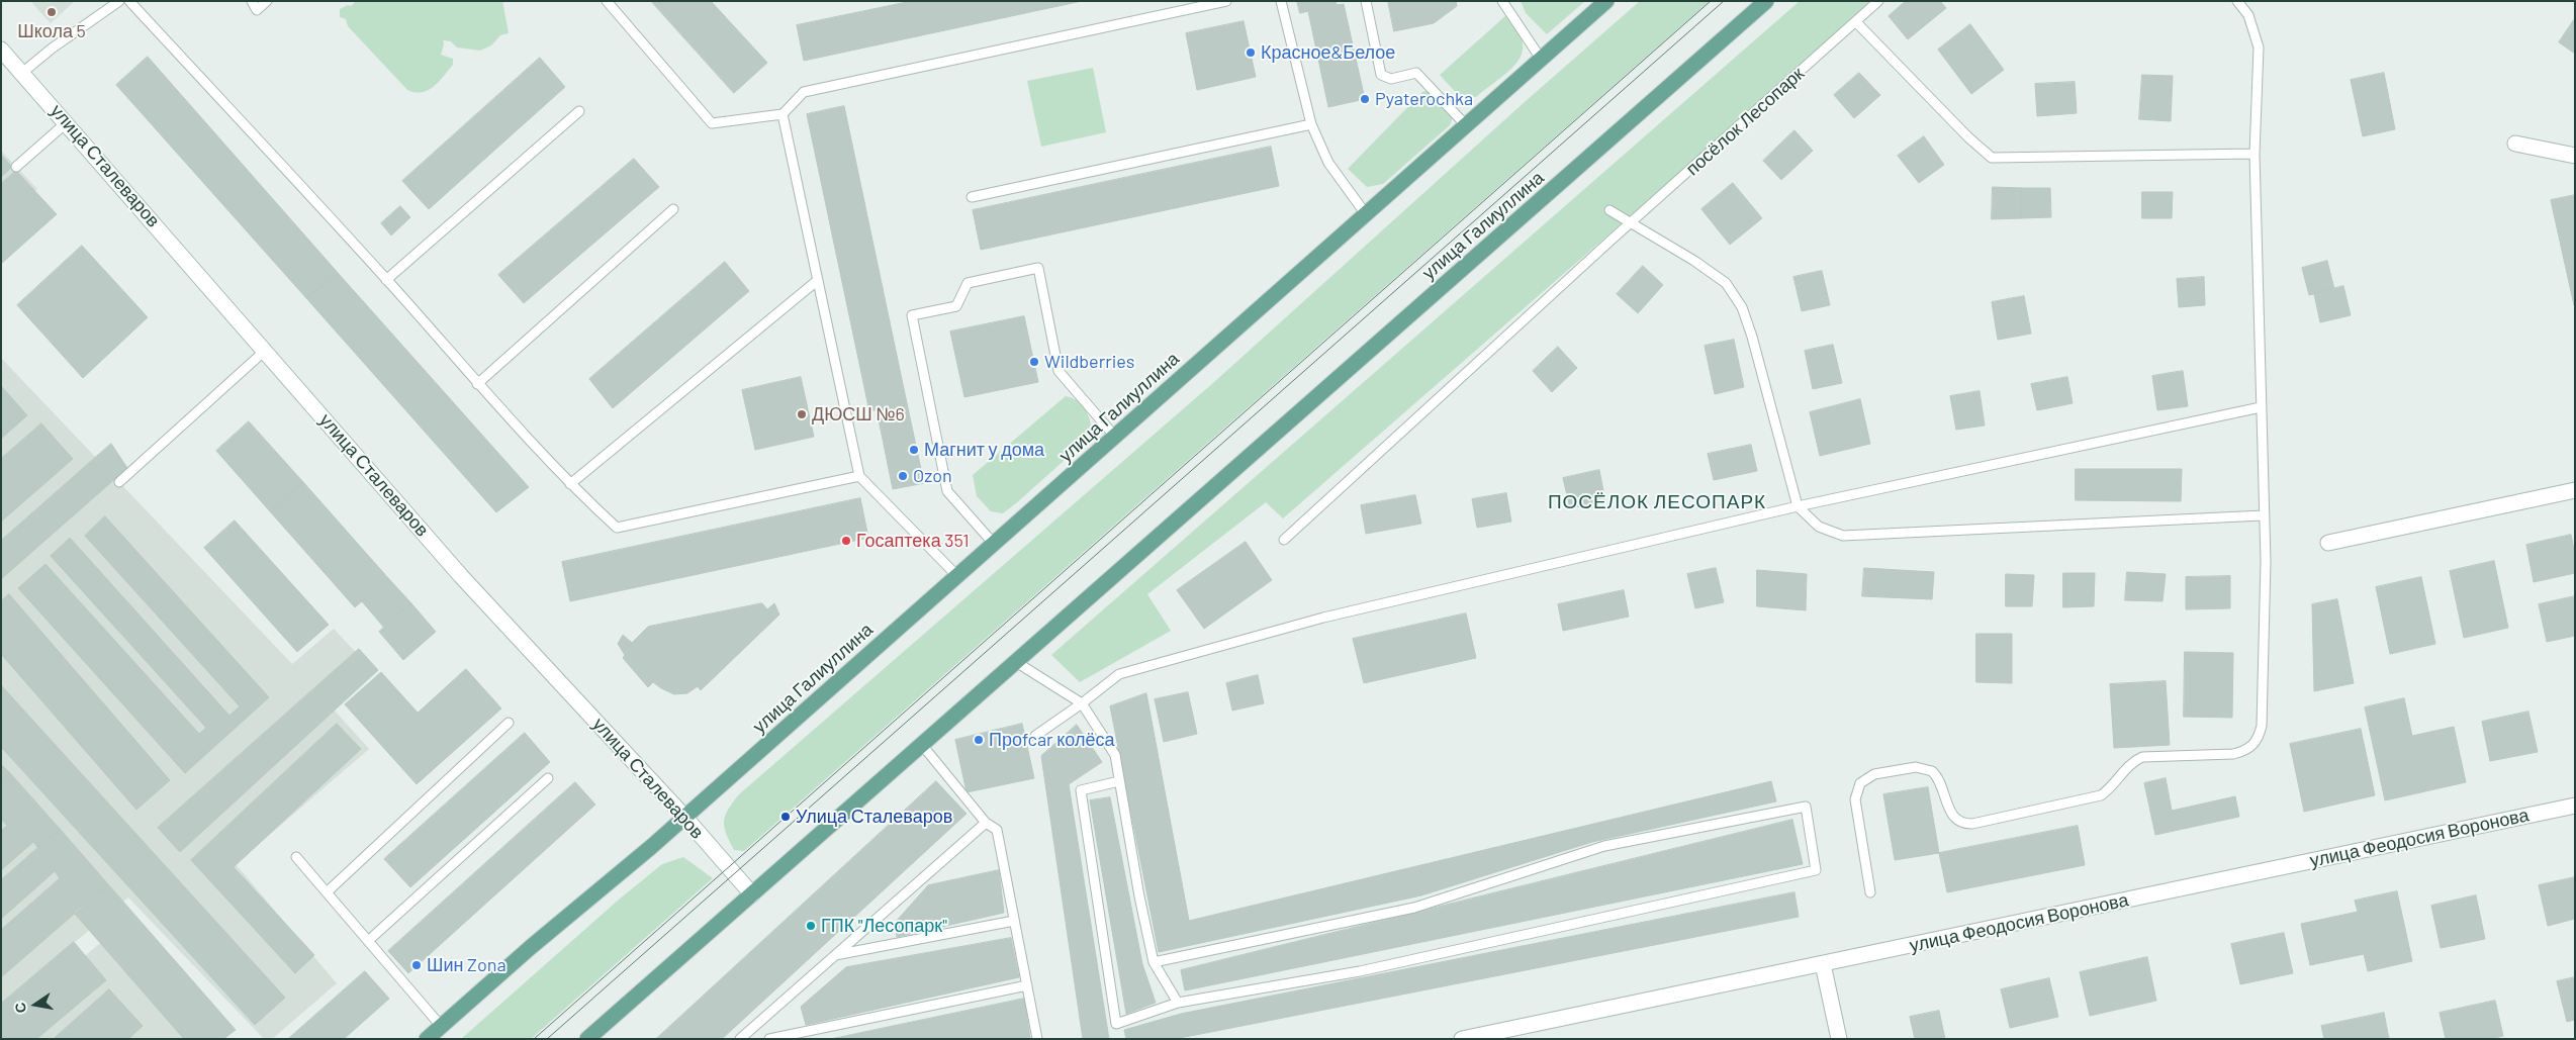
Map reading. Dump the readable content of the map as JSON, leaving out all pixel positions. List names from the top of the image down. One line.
{"streets":{"main road":["улица Галиуллина"],"street":["улица Сталеваров","улица Феодосия Воронова"],"lane":["посёлок Лесопарк"]},"crossings":[["улица Сталеваров","улица Галиуллина"]],"districts":["ПОСЁЛОК ЛЕСОПАРК"],"places":["Школа 5","Красное&Белое","Pyaterochka","Wildberries","ДЮСШ №6","Магнит у дома","Ozon","Госаптека 351","Проfcar колёса","Улица Сталеваров","ГПК \"Лесопарк\"","Шин Zona"],"north":"left"}
